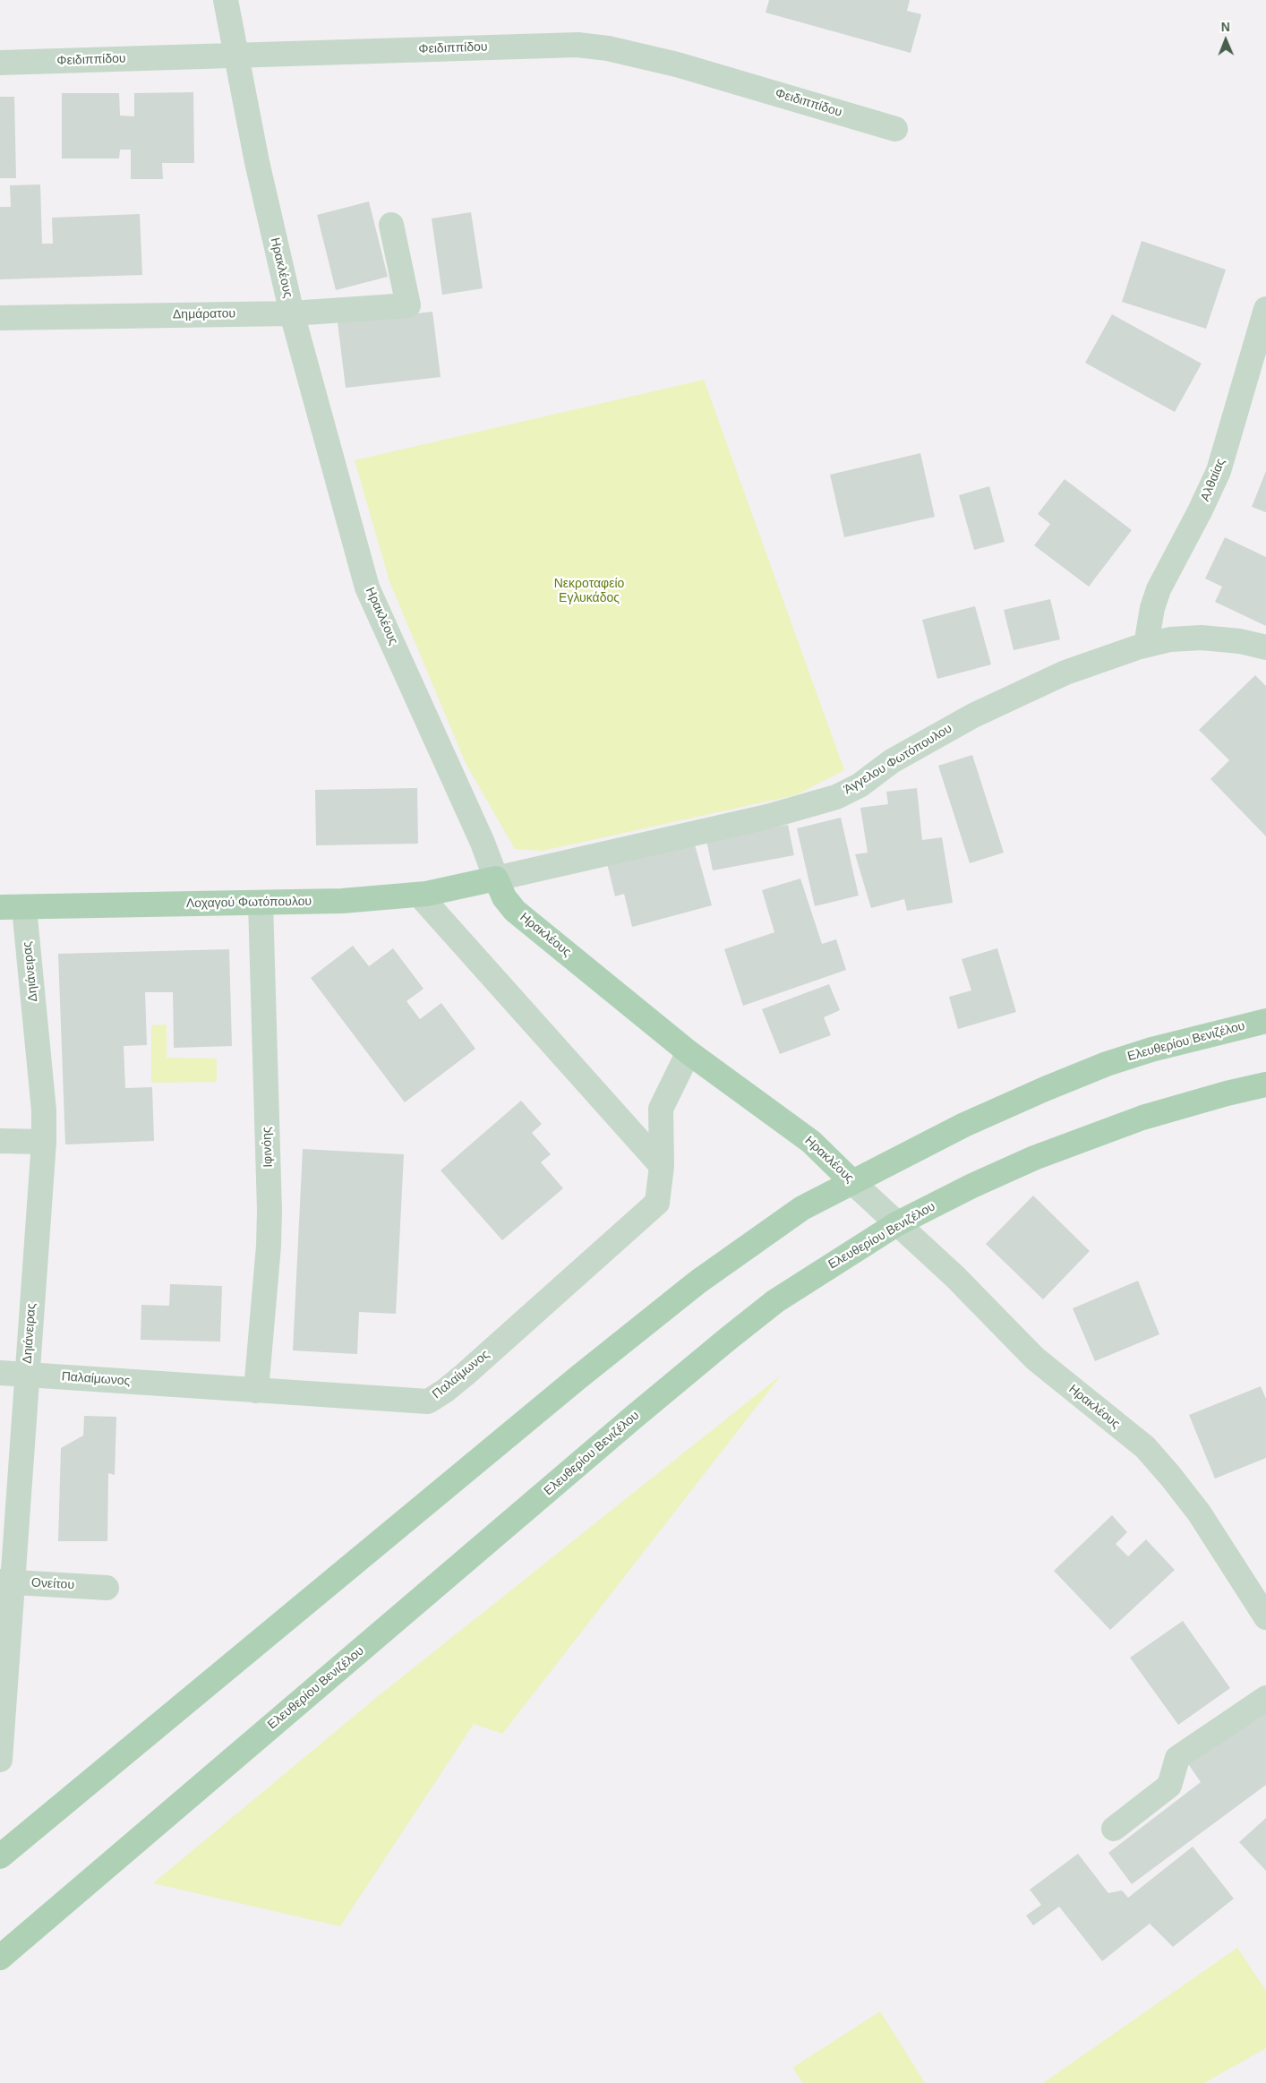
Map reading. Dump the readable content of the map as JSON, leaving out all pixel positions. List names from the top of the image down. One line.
{"streets":{"main road":["Ηρακλέους","Λοχαγού Φωτόπουλου","Ελευθερίου Βενιζέλου"],"street":["Φειδιππίδου","Δημάρατου","Αλθαίας","Άγγελου Φωτόπουλου","Δηιάνειρας","Ιφινόης","Παλαίμωνος","Ονείτου"]},"crossings":[["Φειδιππίδου","Ηρακλέους"],["Ηρακλέους","Δημάρατου"],["Ηρακλέους","Άγγελου Φωτόπουλου"],["Ηρακλέους","Λοχαγού Φωτόπουλου"],["Ηρακλέους","Ελευθερίου Βενιζέλου"],["Ηρακλέους","Παλαίμωνος"],["Αλθαίας","Άγγελου Φωτόπουλου"],["Άγγελου Φωτόπουλου","Λοχαγού Φωτόπουλου"],["Λοχαγού Φωτόπουλου","Δηιάνειρας"],["Λοχαγού Φωτόπουλου","Ιφινόης"],["Δηιάνειρας","Παλαίμωνος"],["Δηιάνειρας","Ονείτου"],["Ιφινόης","Παλαίμωνος"]],"parks":["Νεκροταφείο Εγλυκάδος"],"north":"top"}
